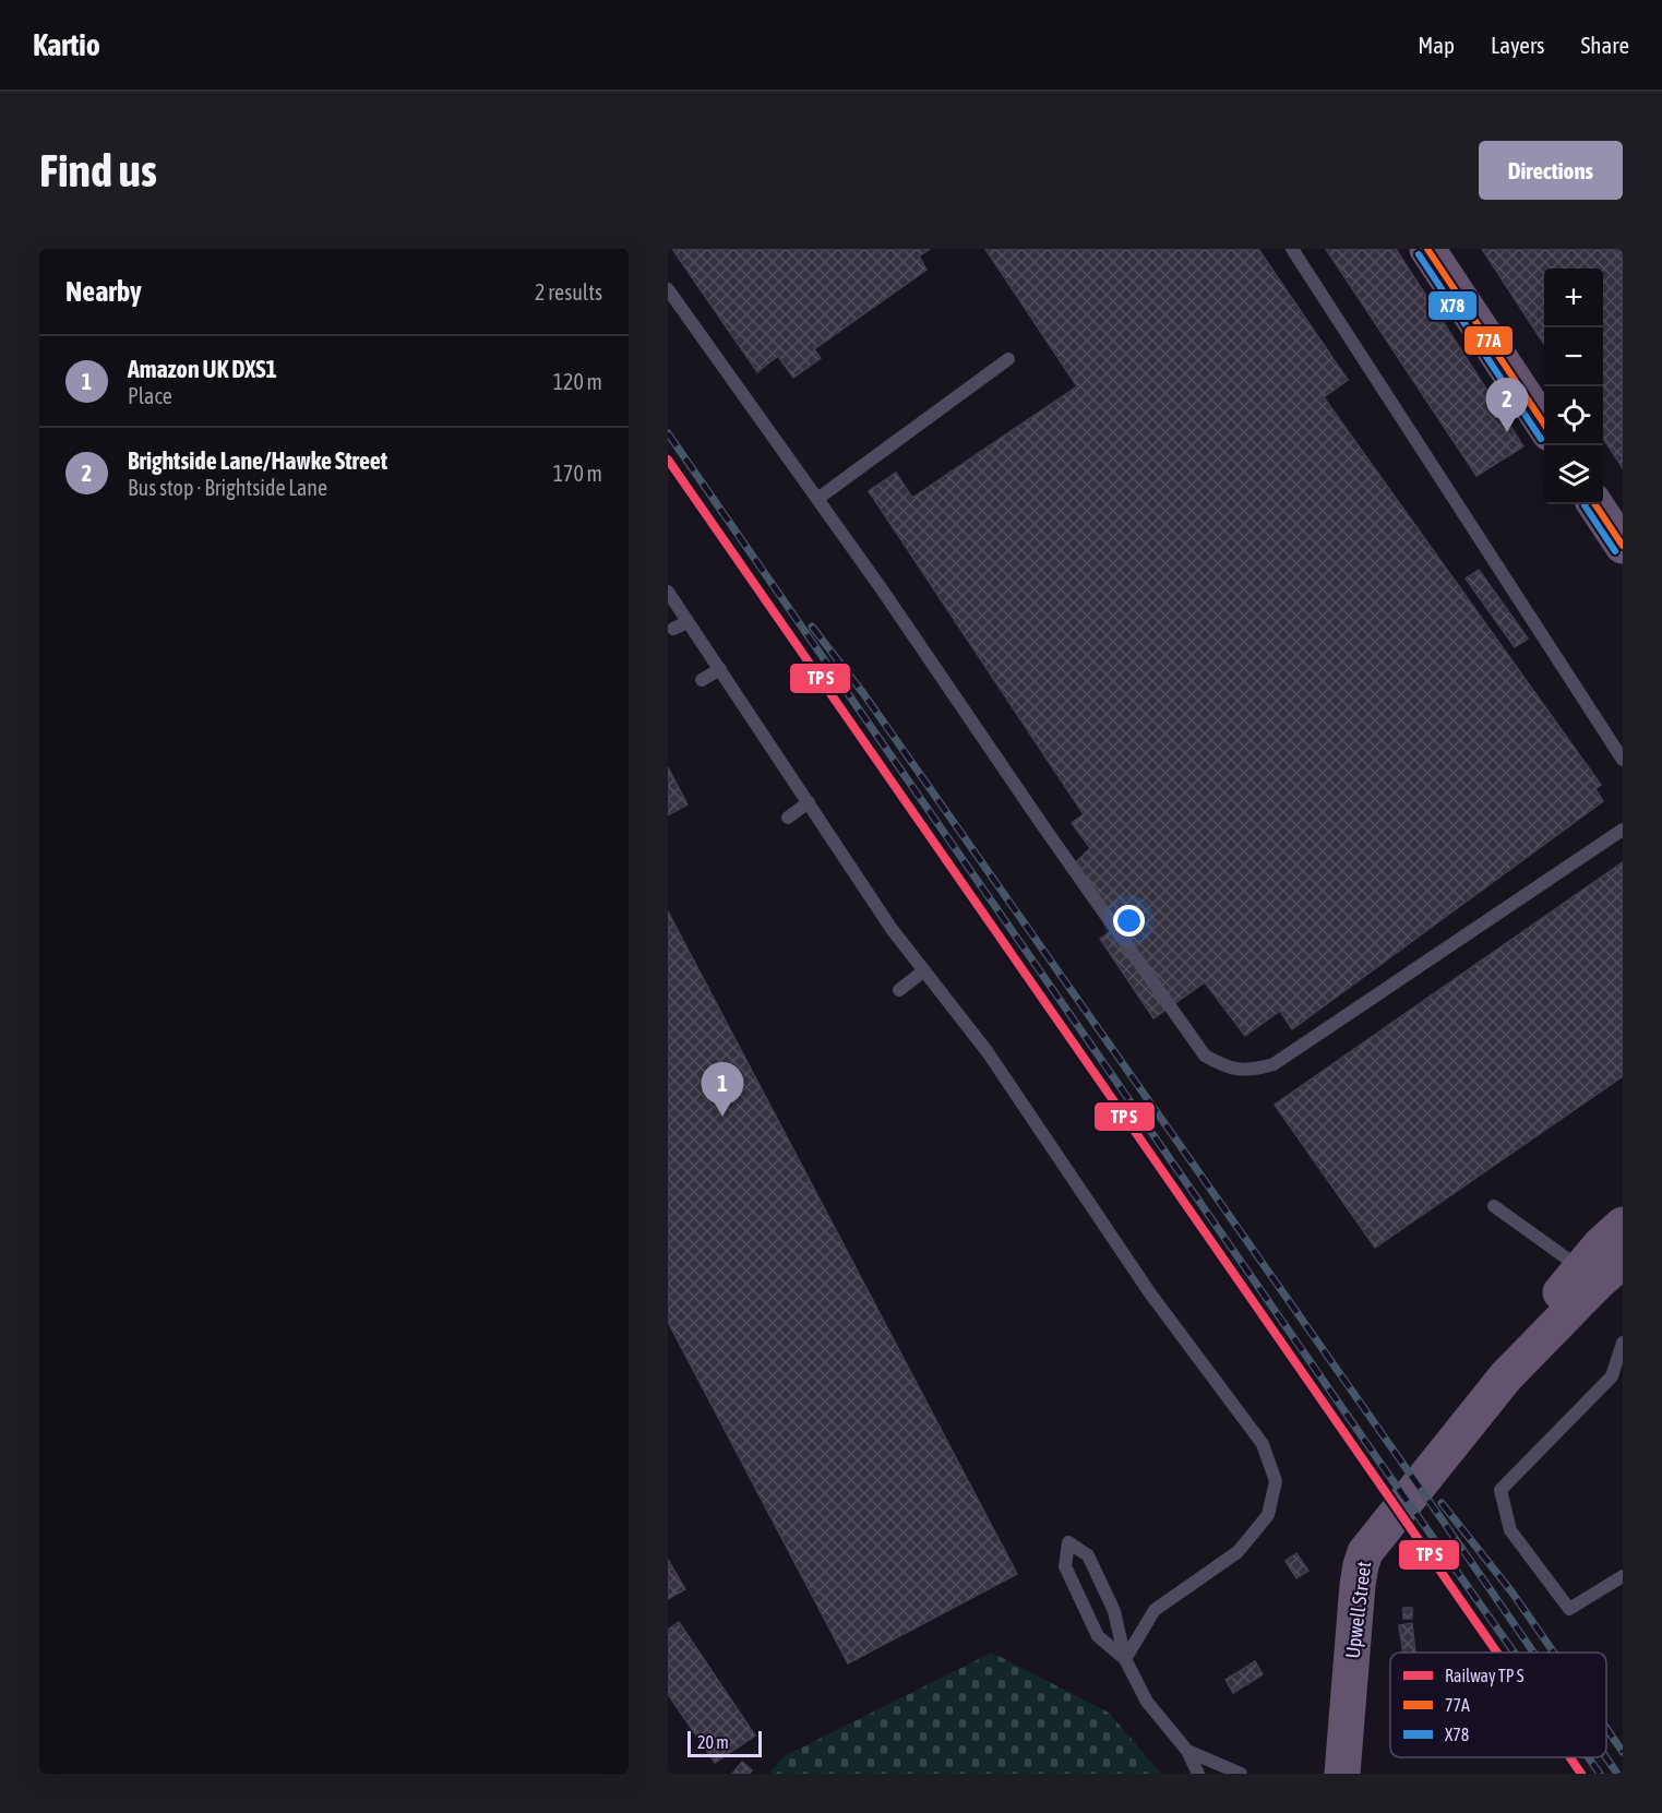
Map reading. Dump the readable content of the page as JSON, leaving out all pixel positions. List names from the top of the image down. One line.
{"streets":{"main road":["Upwell Street"]},"lines":["transit line 77A","transit line X78"],"legend":["Railway TP S","77A","X78"],"scale_bar":"20 m","page":{"header":"Kartio","nav":["Map","Layers","Share"],"buttons":"Directions","title":"Find us","heading":["Nearby","2 results"],"map_buttons":["+","−"],"list":[{"mark":"1","name":"Amazon UK DXS1","note":"Place","value":"120 m"},{"mark":"2","name":"Brightside Lane/Hawke Street","note":"Bus stop · Brightside Lane","value":"170 m"}],"pins":["2","1"],"scale":"20 m"}}
